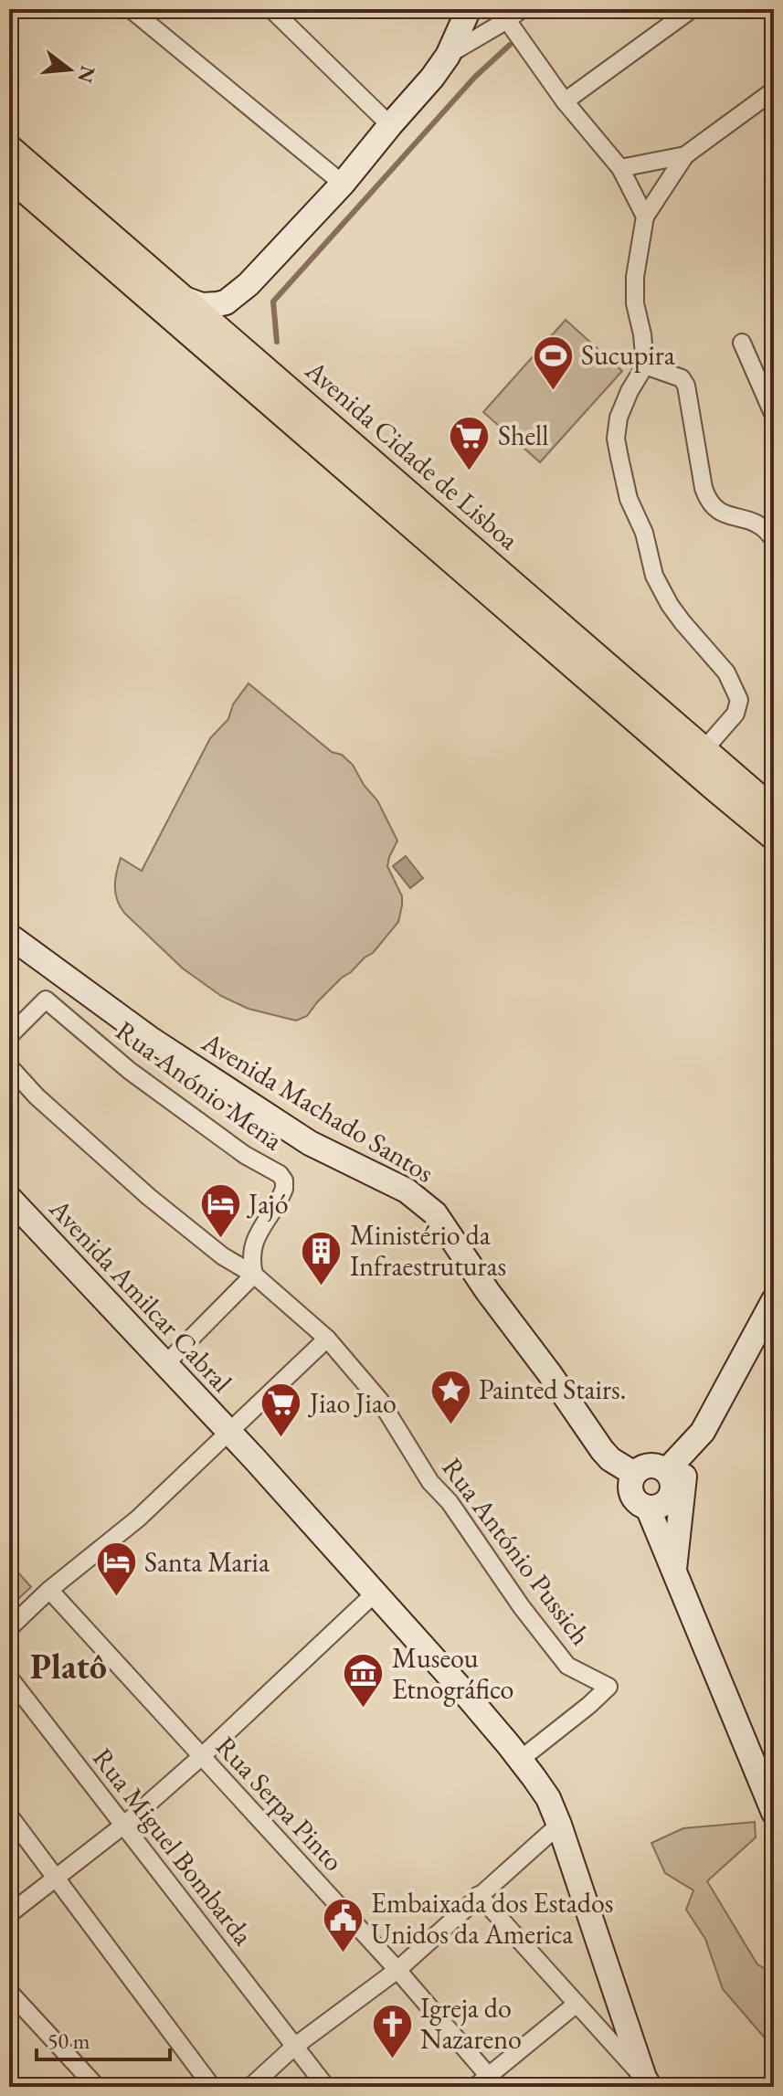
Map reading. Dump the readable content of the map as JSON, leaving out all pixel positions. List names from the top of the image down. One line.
{"streets":{"main road":["Avenida Cidade de Lisboa"],"street":["Rua Anónio Mena","Avenida Machado Santos","Avenida Amilcar Cabral","Rua António Pussich","Rua Serpa Pinto","Rua Miguel Bombarda"]},"crossings":[["Avenida Amilcar Cabral","Rua António Pussich"]],"districts":["Platô"],"places":{"sports":["Sucupira"],"supermarket":["Shell","Jiao Jiao"],"hotel":["Jajó","Santa Maria"],"building":["Ministério da Infraestruturas"],"place":["Painted Stairs."],"museum":["Museou Etnográfico"],"public building":["Embaixada dos Estados Unidos da America"],"church":["Igreja do Nazareno"]},"scale_bar":"50 m","north":"right"}
